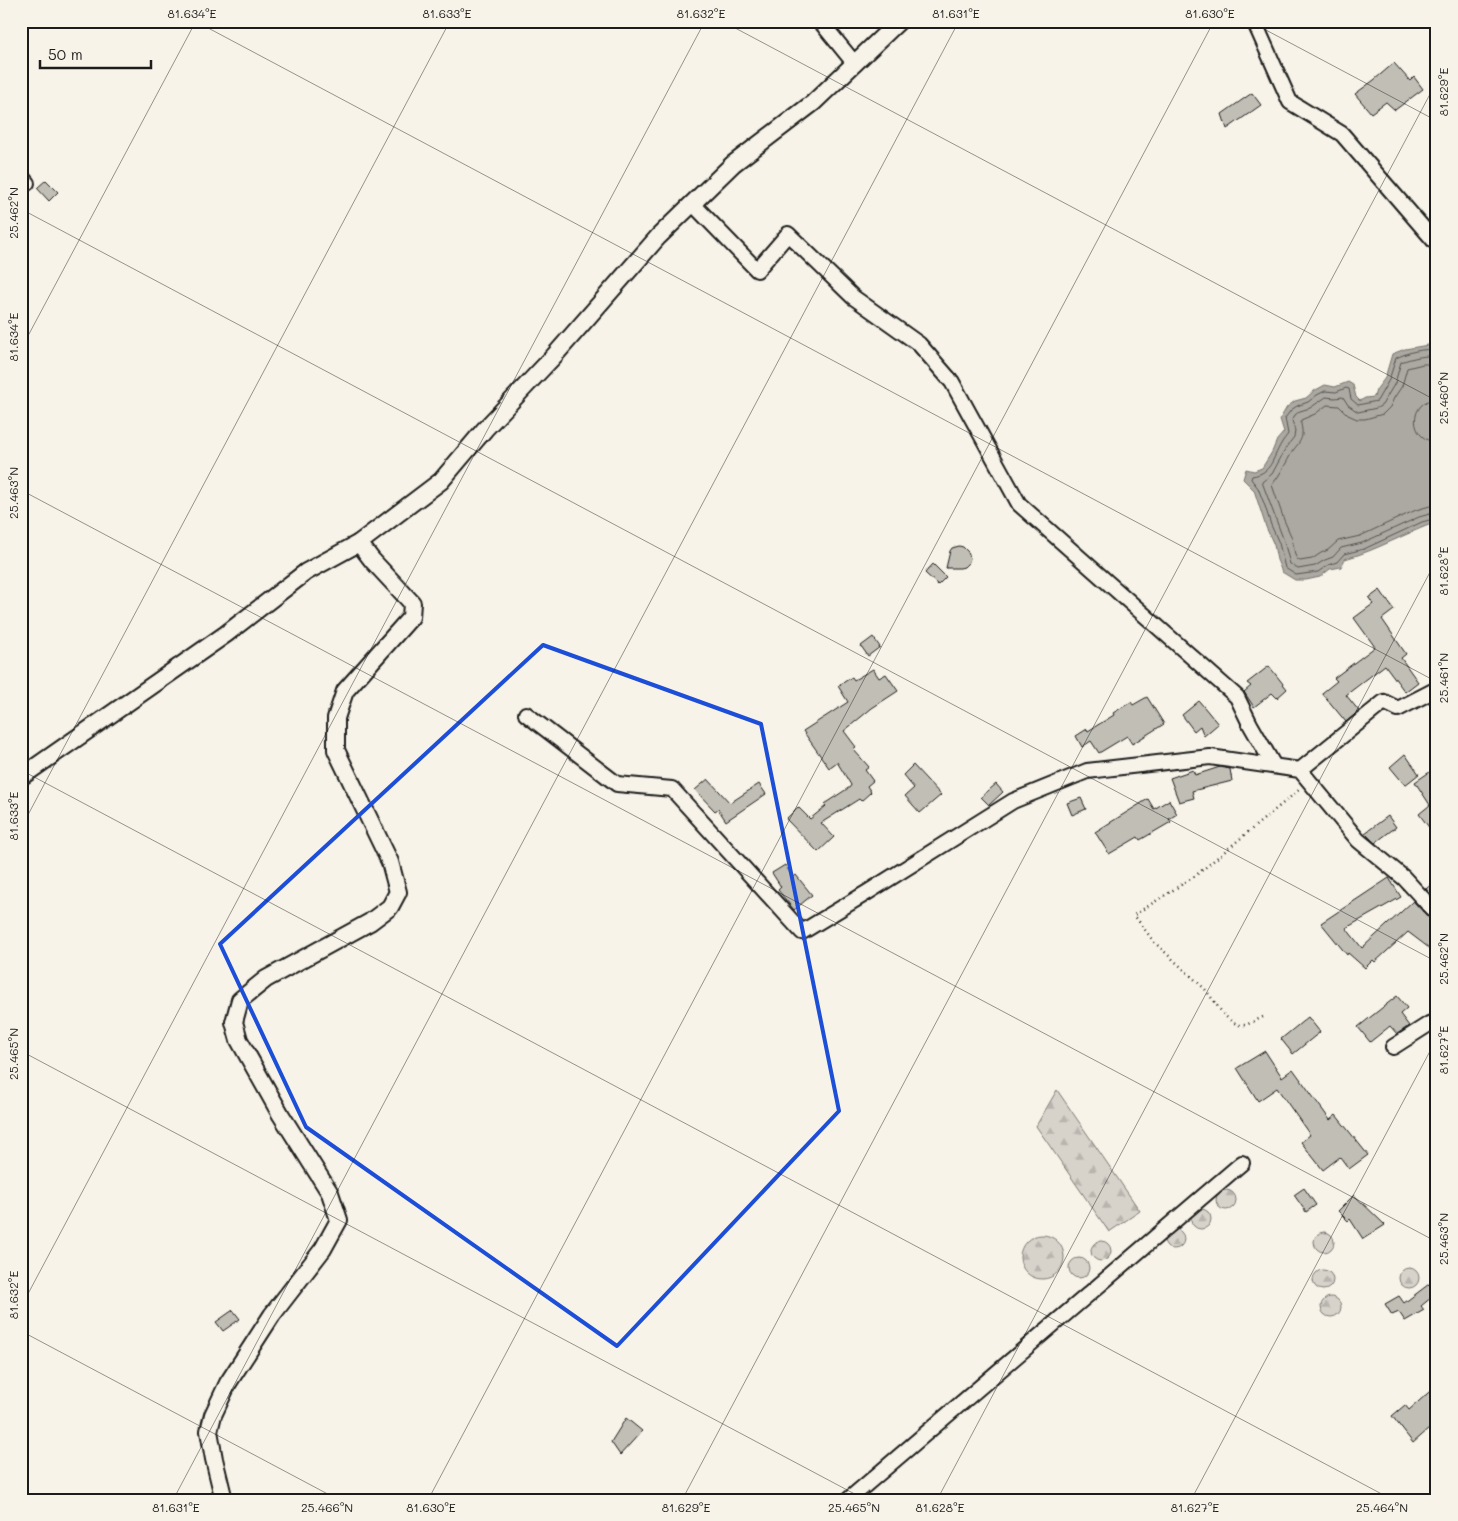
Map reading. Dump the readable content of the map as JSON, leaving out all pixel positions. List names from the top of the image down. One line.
{"scale_bar":"50 m","coordinates":["81.634°E","81.633°E","81.632°E","81.631°E","81.630°E","81.629°E","25.462°N","25.460°N","25.463°N","81.628°E","25.461°N","81.627°E","25.465°N","25.466°N","25.464°N"]}
